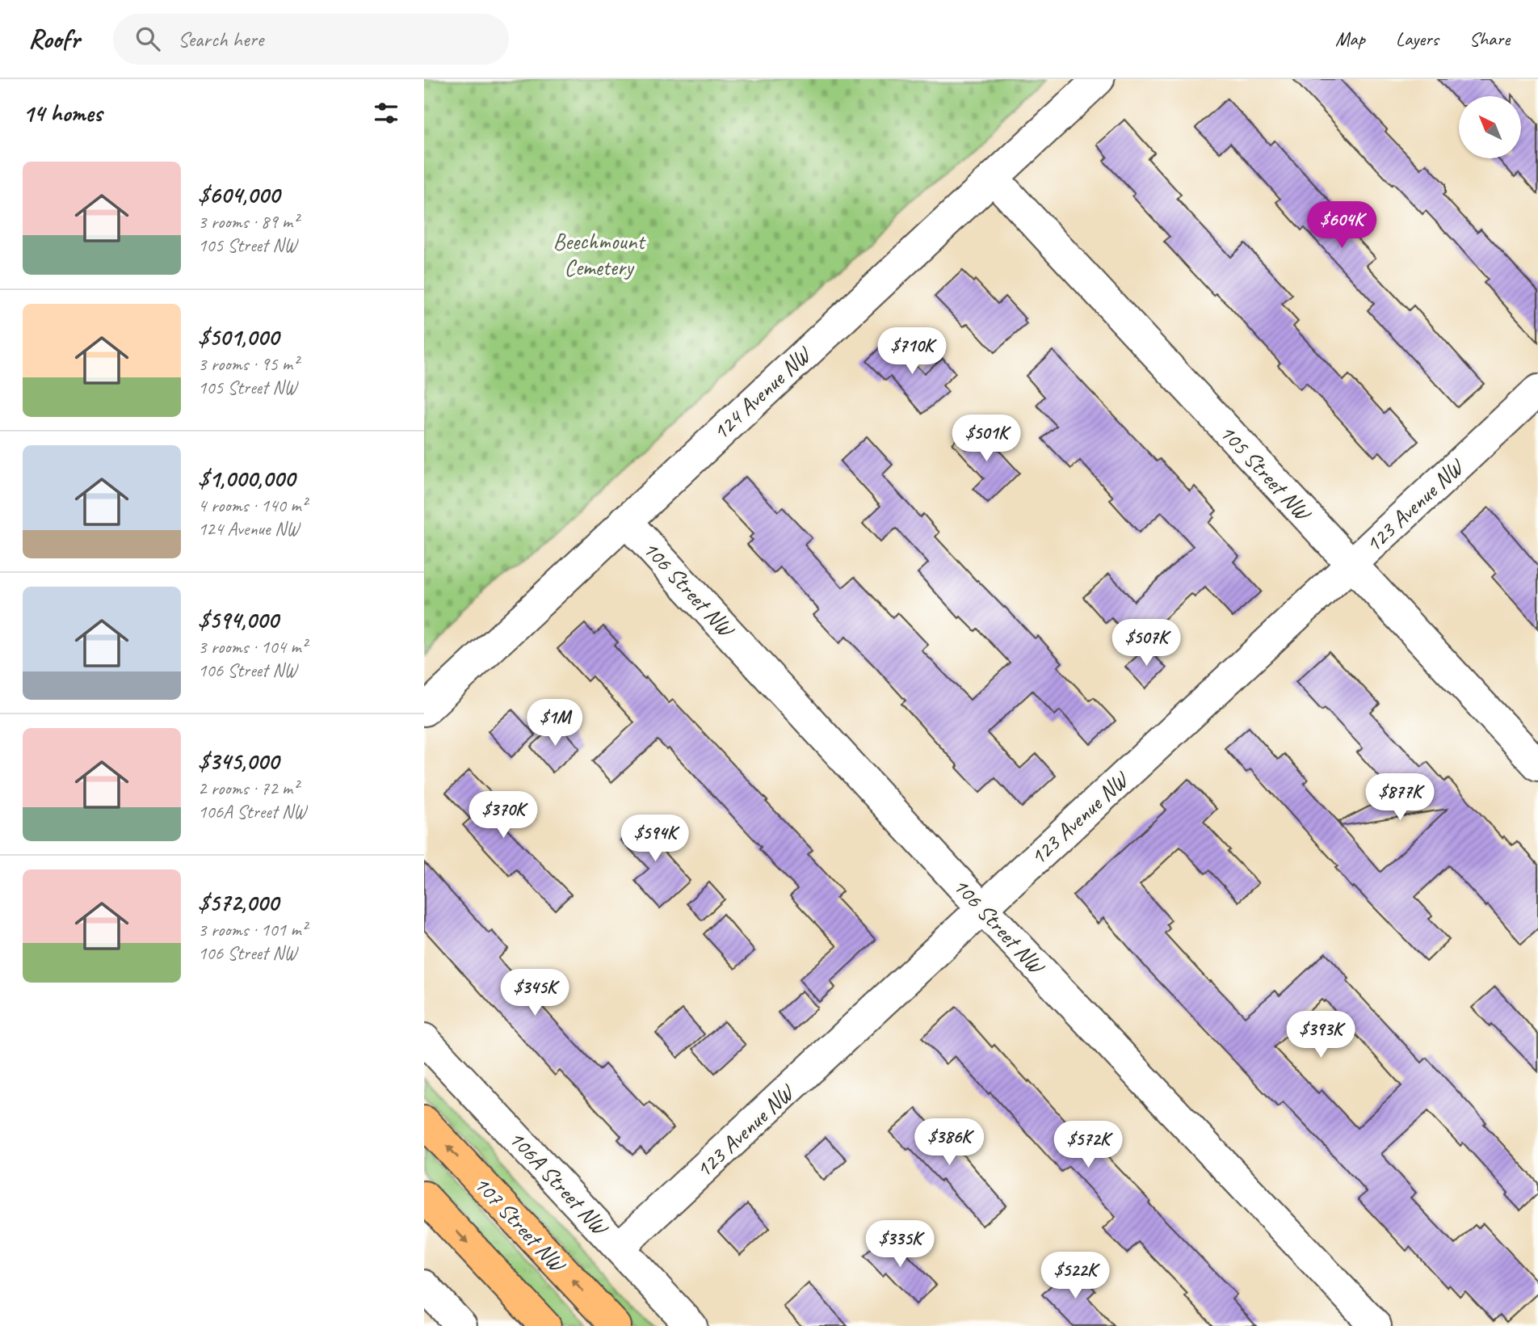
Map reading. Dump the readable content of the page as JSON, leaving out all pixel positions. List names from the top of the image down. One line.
{"streets":{"main road":["107 Street NW"],"street":["124 Avenue NW","105 Street NW","123 Avenue NW","106 Street NW","106A Street NW"]},"crossings":[["124 Avenue NW","105 Street NW"],["124 Avenue NW","106 Street NW"],["105 Street NW","123 Avenue NW"],["123 Avenue NW","106 Street NW"],["123 Avenue NW","106A Street NW"]],"parks":["Beechmount Cemetery"],"north":"top left","page":{"header":"Roofr","search":"Search here","nav":["Map","Layers","Share"],"heading":"14 homes","list":[{"name":"$604,000","note":"3 rooms · 89 m² · 105 Street NW"},{"name":"$501,000","note":"3 rooms · 95 m² · 105 Street NW"},{"name":"$1,000,000","note":"4 rooms · 140 m² · 124 Avenue NW"},{"name":"$594,000","note":"3 rooms · 104 m² · 106 Street NW"},{"name":"$345,000","note":"2 rooms · 72 m² · 106A Street NW"},{"name":"$572,000","note":"3 rooms · 101 m² · 106 Street NW"}],"price":["$604K","$710K","$501K","$507K","$1M","$877K","$370K","$594K","$345K","$393K","$386K","$572K","$335K","$522K"]}}
